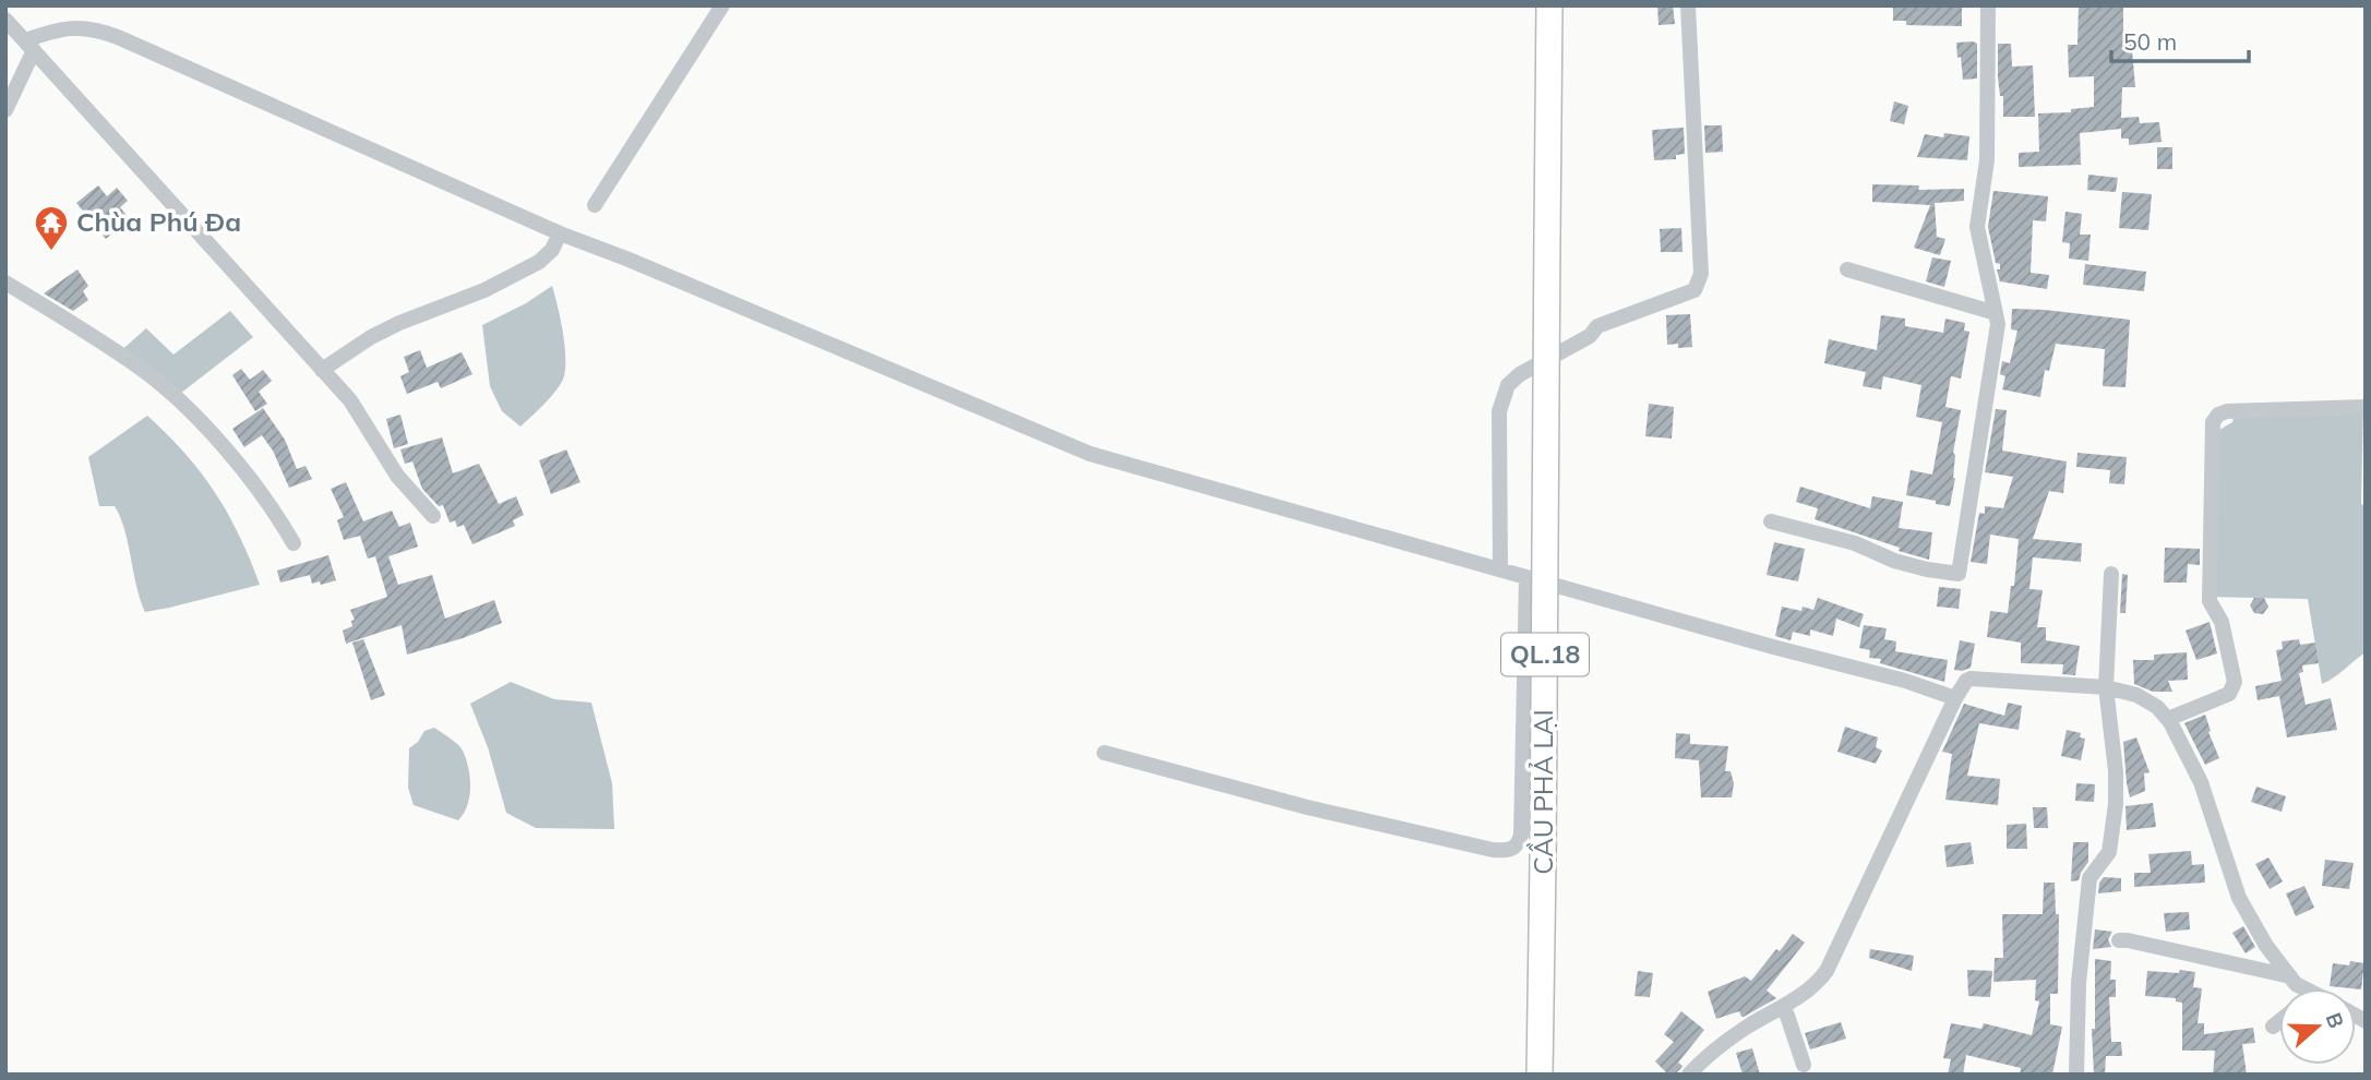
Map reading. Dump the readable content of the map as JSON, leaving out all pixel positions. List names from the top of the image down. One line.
{"streets":{"highway":["QL.18","CẦU PHẢ LẠI"]},"places":{"temple":["Chùa Phú Đa"]},"scale_bar":"50 m","north":"right"}
